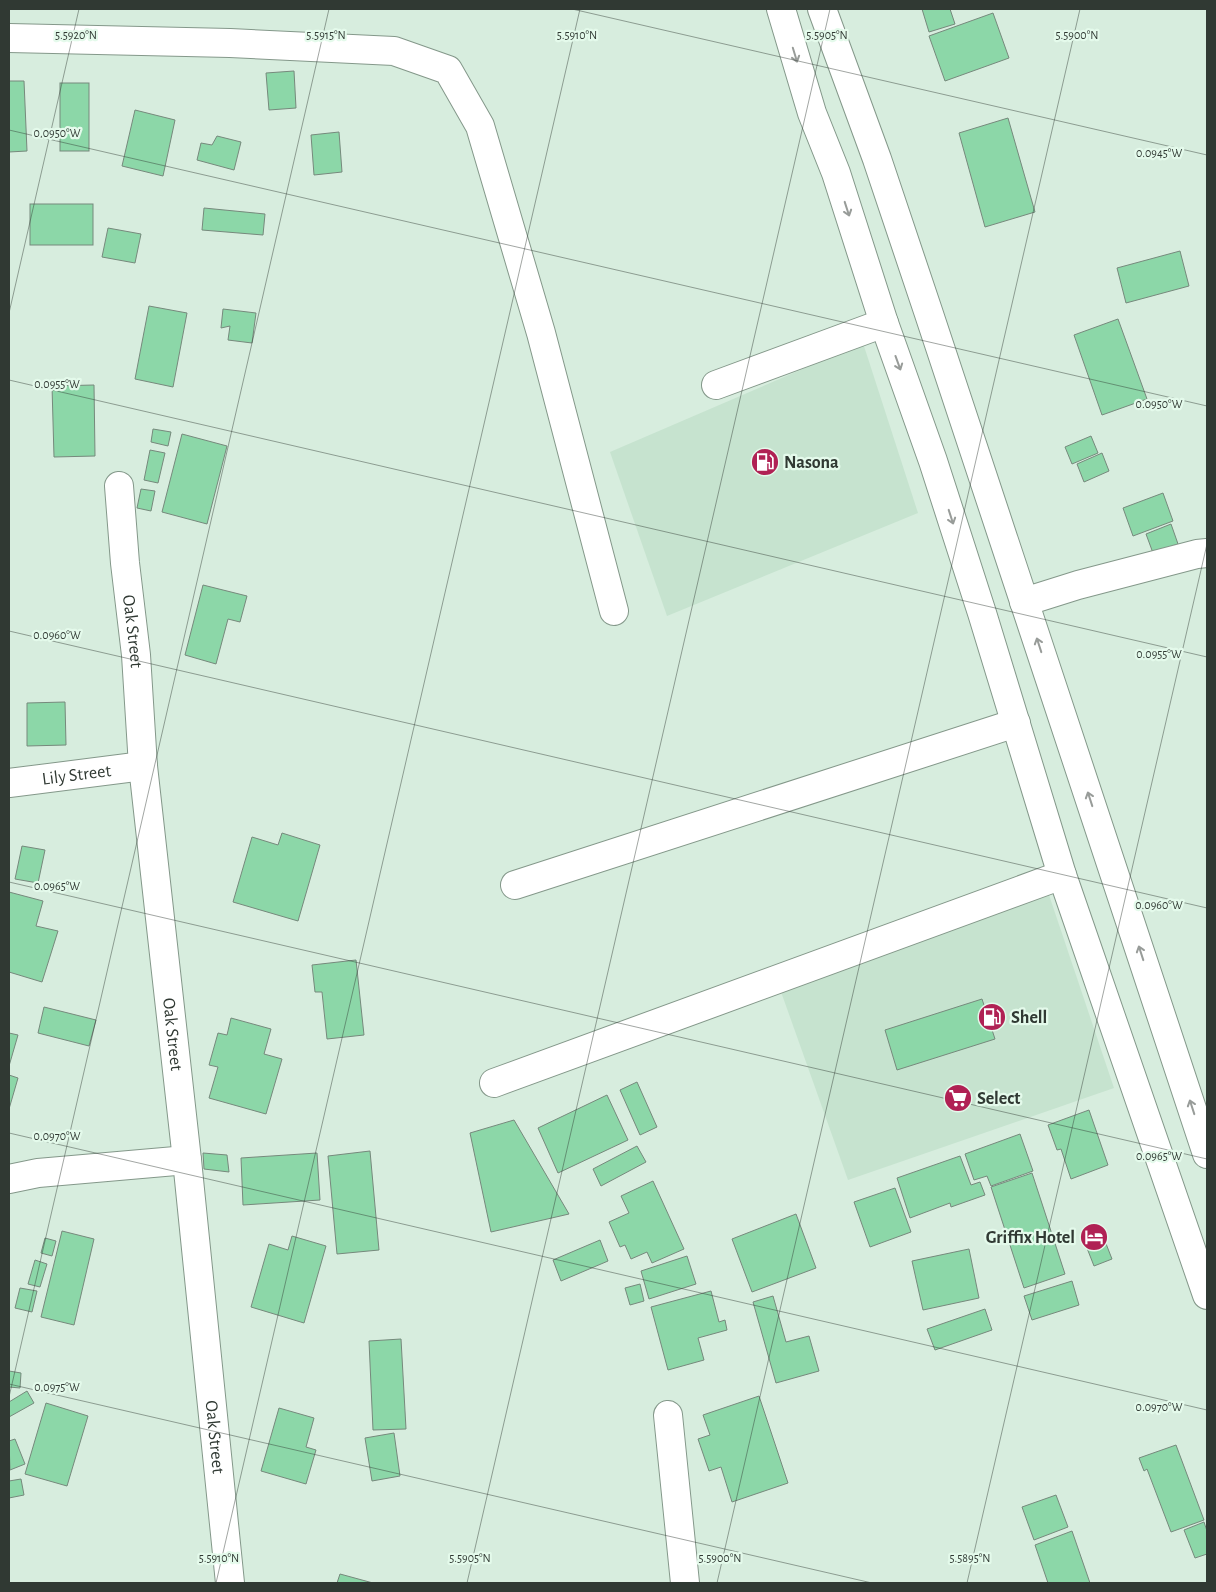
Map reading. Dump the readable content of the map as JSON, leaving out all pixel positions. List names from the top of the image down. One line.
{"streets":{"street":["Oak Street","Lily Street"]},"crossings":[["Oak Street","Lily Street"]],"places":{"fuel station":["Nasona","Shell"],"supermarket":["Select"],"hotel":["Griffix Hotel"]},"coordinates":["5.5915°N","5.5910°N","5.5905°N","5.5900°N","5.5920°N","0.0950°W","0.0945°W","0.0955°W","0.0960°W","0.0965°W","0.0970°W","0.0975°W","5.5895°N"]}
